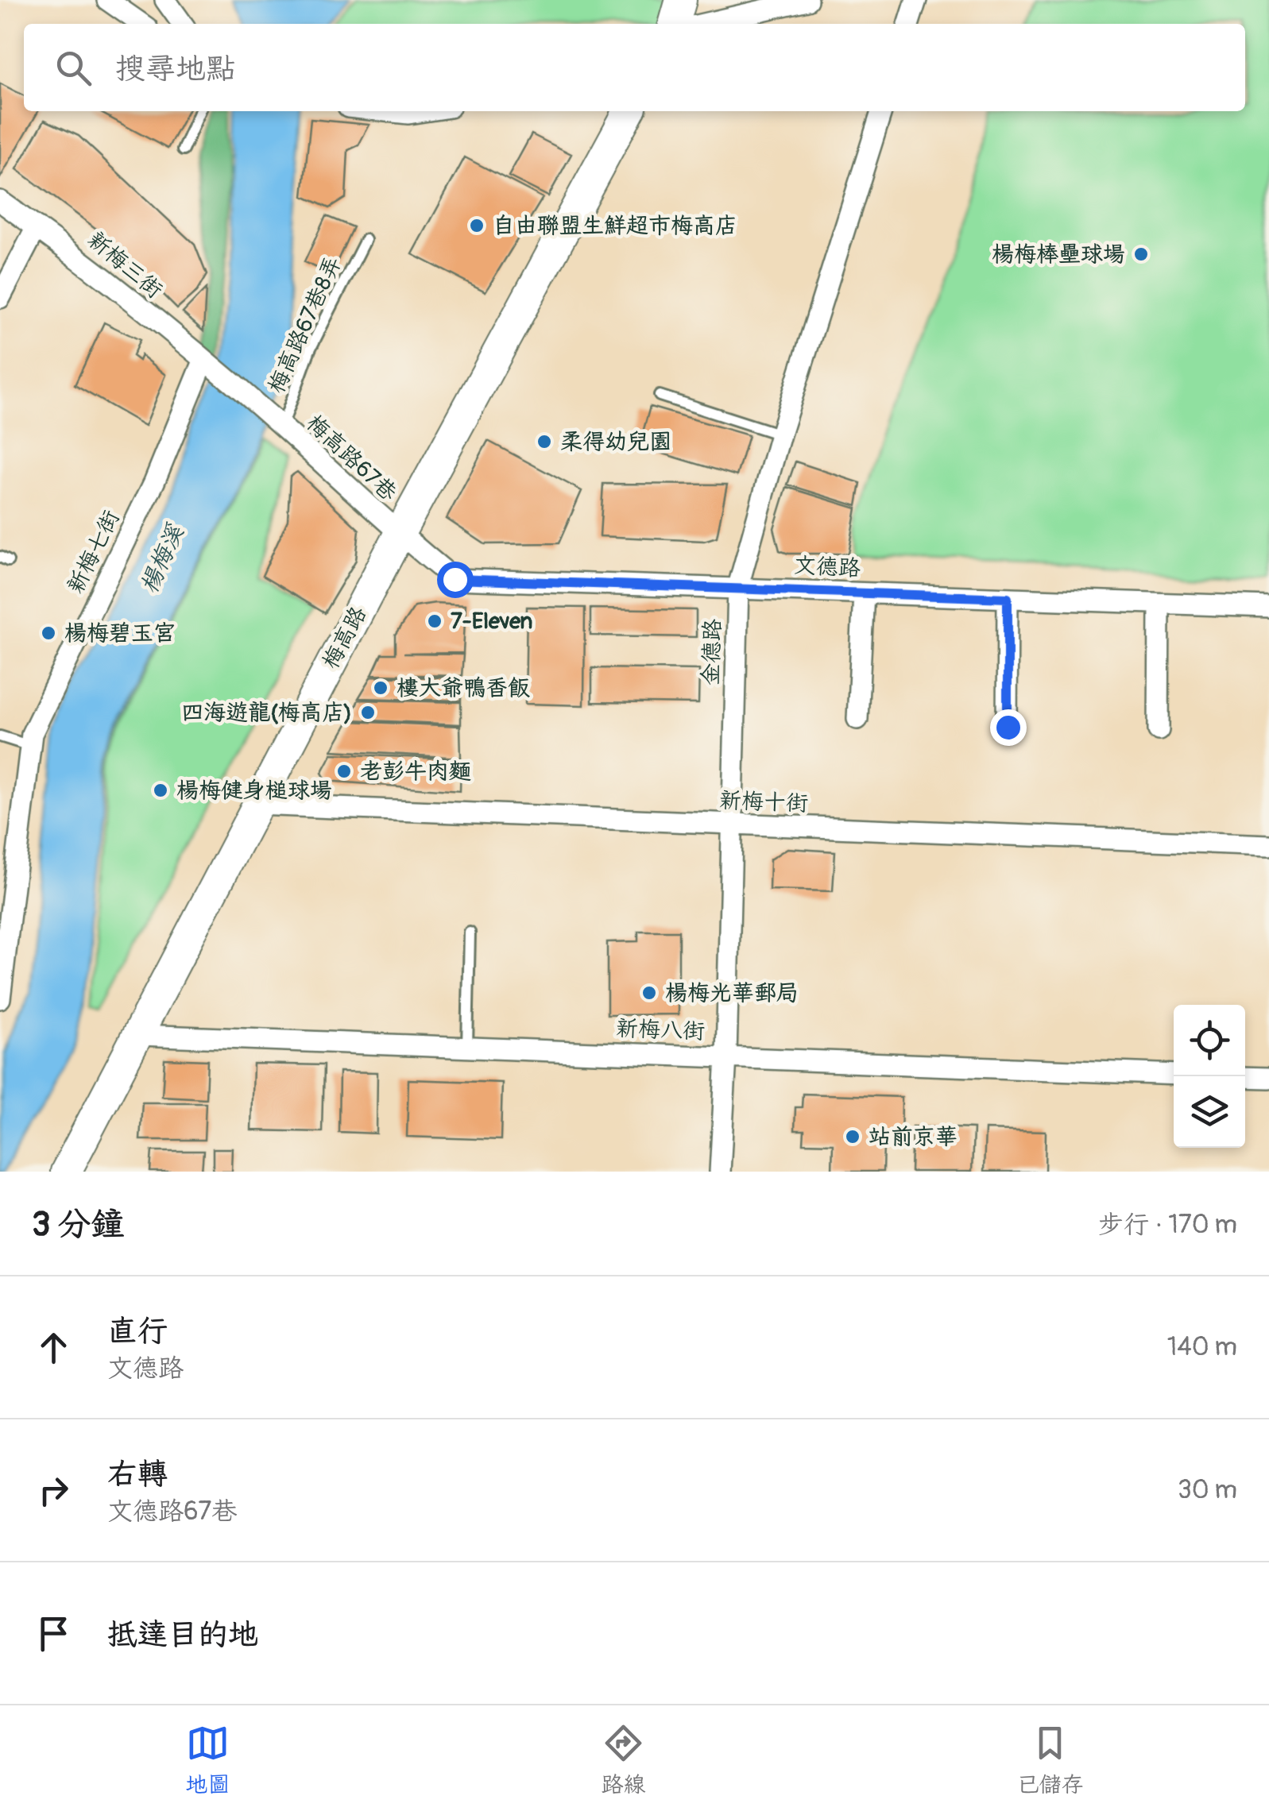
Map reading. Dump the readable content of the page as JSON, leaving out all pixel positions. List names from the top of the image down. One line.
{"streets":{"street":["新梅三街","梅高路67巷","新梅七街","文德路","梅高路","金德路","新梅十街","新梅八街"],"lane":["梅高路67巷8弄"]},"crossings":[["新梅三街","梅高路67巷8弄"],["新梅三街","梅高路67巷"],["新梅三街","新梅七街"],["梅高路67巷8弄","梅高路67巷"],["梅高路67巷","文德路"],["梅高路67巷","梅高路"],["文德路","梅高路"],["文德路","金德路"],["梅高路","新梅十街"],["梅高路","新梅八街"],["金德路","新梅十街"],["金德路","新梅八街"]],"water":["楊梅溪"],"places":["自由聯盟生鮮超市梅高店","楊梅棒壘球場","柔得幼兒園","7-Eleven","楊梅碧玉宮","樓大爺鴨香飯","四海遊龍(梅高店)","老彭牛肉麵","楊梅健身槌球場","楊梅光華郵局","站前京華"],"page":{"search":"搜尋地點","heading":["3 分鐘","步行 · 170 m"],"list":[["直行","文德路","140 m"],["右轉","文德路67巷","30 m"],"抵達目的地"],"nav":["地圖","路線","已儲存"]}}
